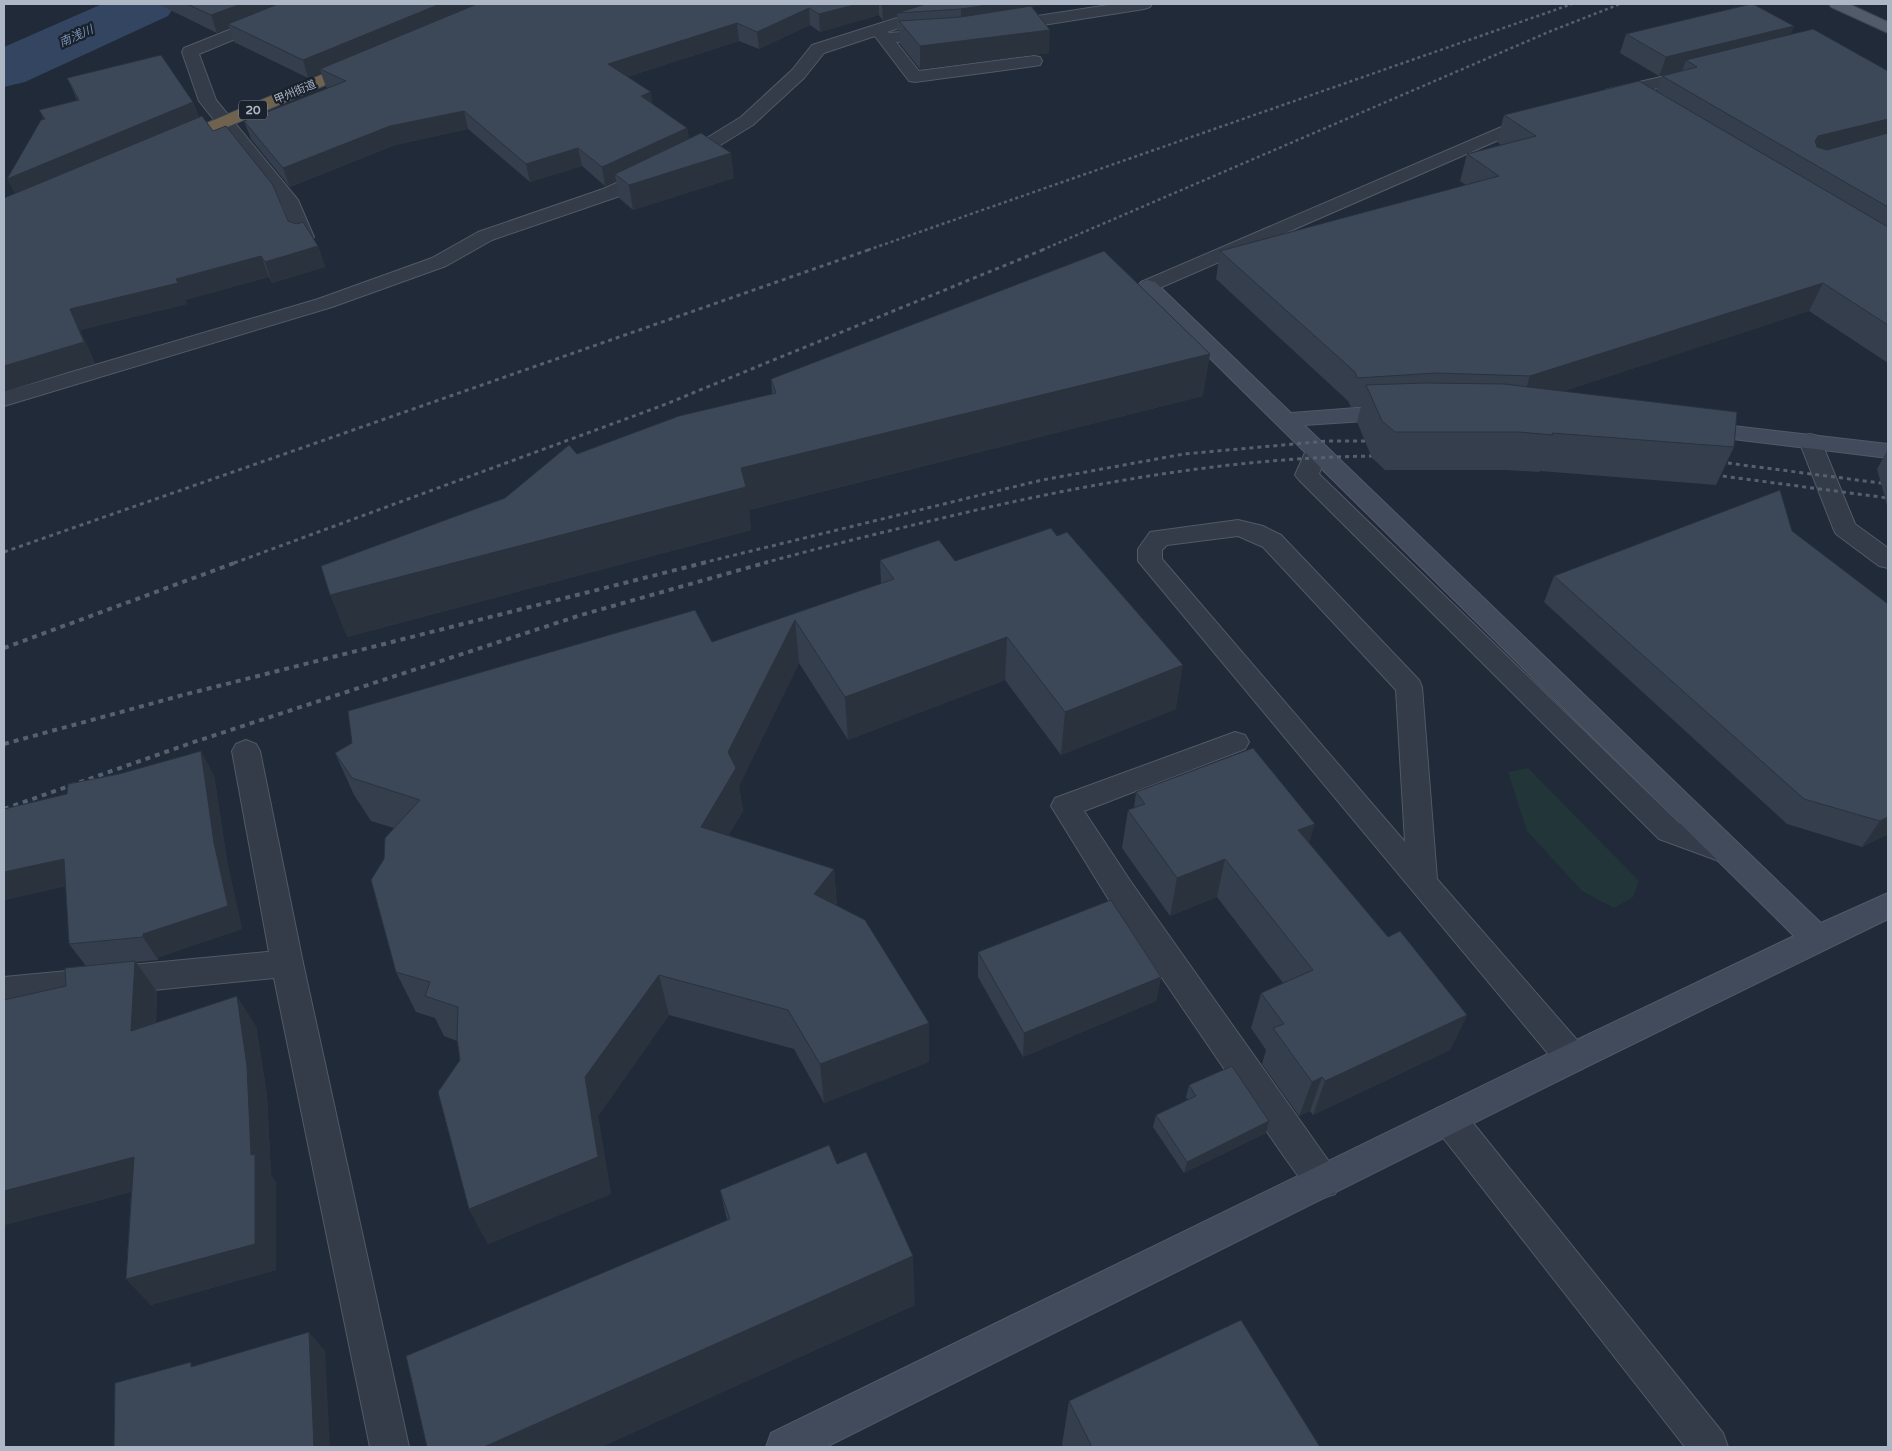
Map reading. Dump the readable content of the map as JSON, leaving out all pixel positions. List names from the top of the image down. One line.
{"streets":{"highway":["甲州街道","20"]},"water":["南浅川"]}
